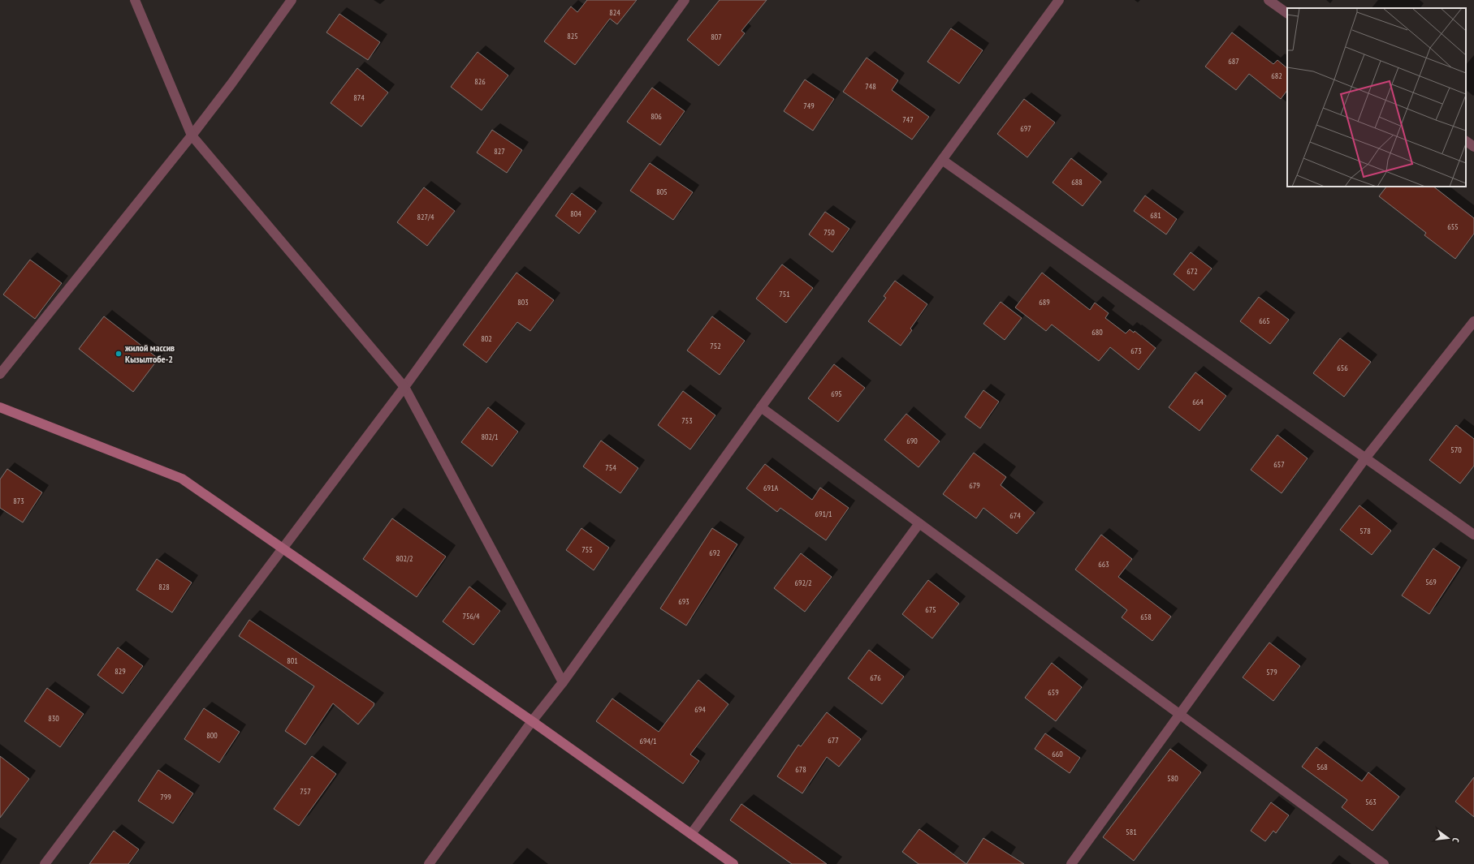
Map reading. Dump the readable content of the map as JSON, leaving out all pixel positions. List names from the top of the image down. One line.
{"places":["жилой массив Кызылтобе-2"],"house_numbers":["824","825","807","687","682","826","748","874","749","806","747","697","827","688","805","804","681","827/4","655","750","672","751","803","689","665","680","802","752","673","656","695","664","753","802/1","690","570","657","754","679","691А","873","691/1","674","578","755","692","802/2","663","569","692/2","828","693","675","756/4","658","801","829","579","676","659","694","830","800","677","694/1","660","568","678","580","757","799","563","581"],"north":"right"}
